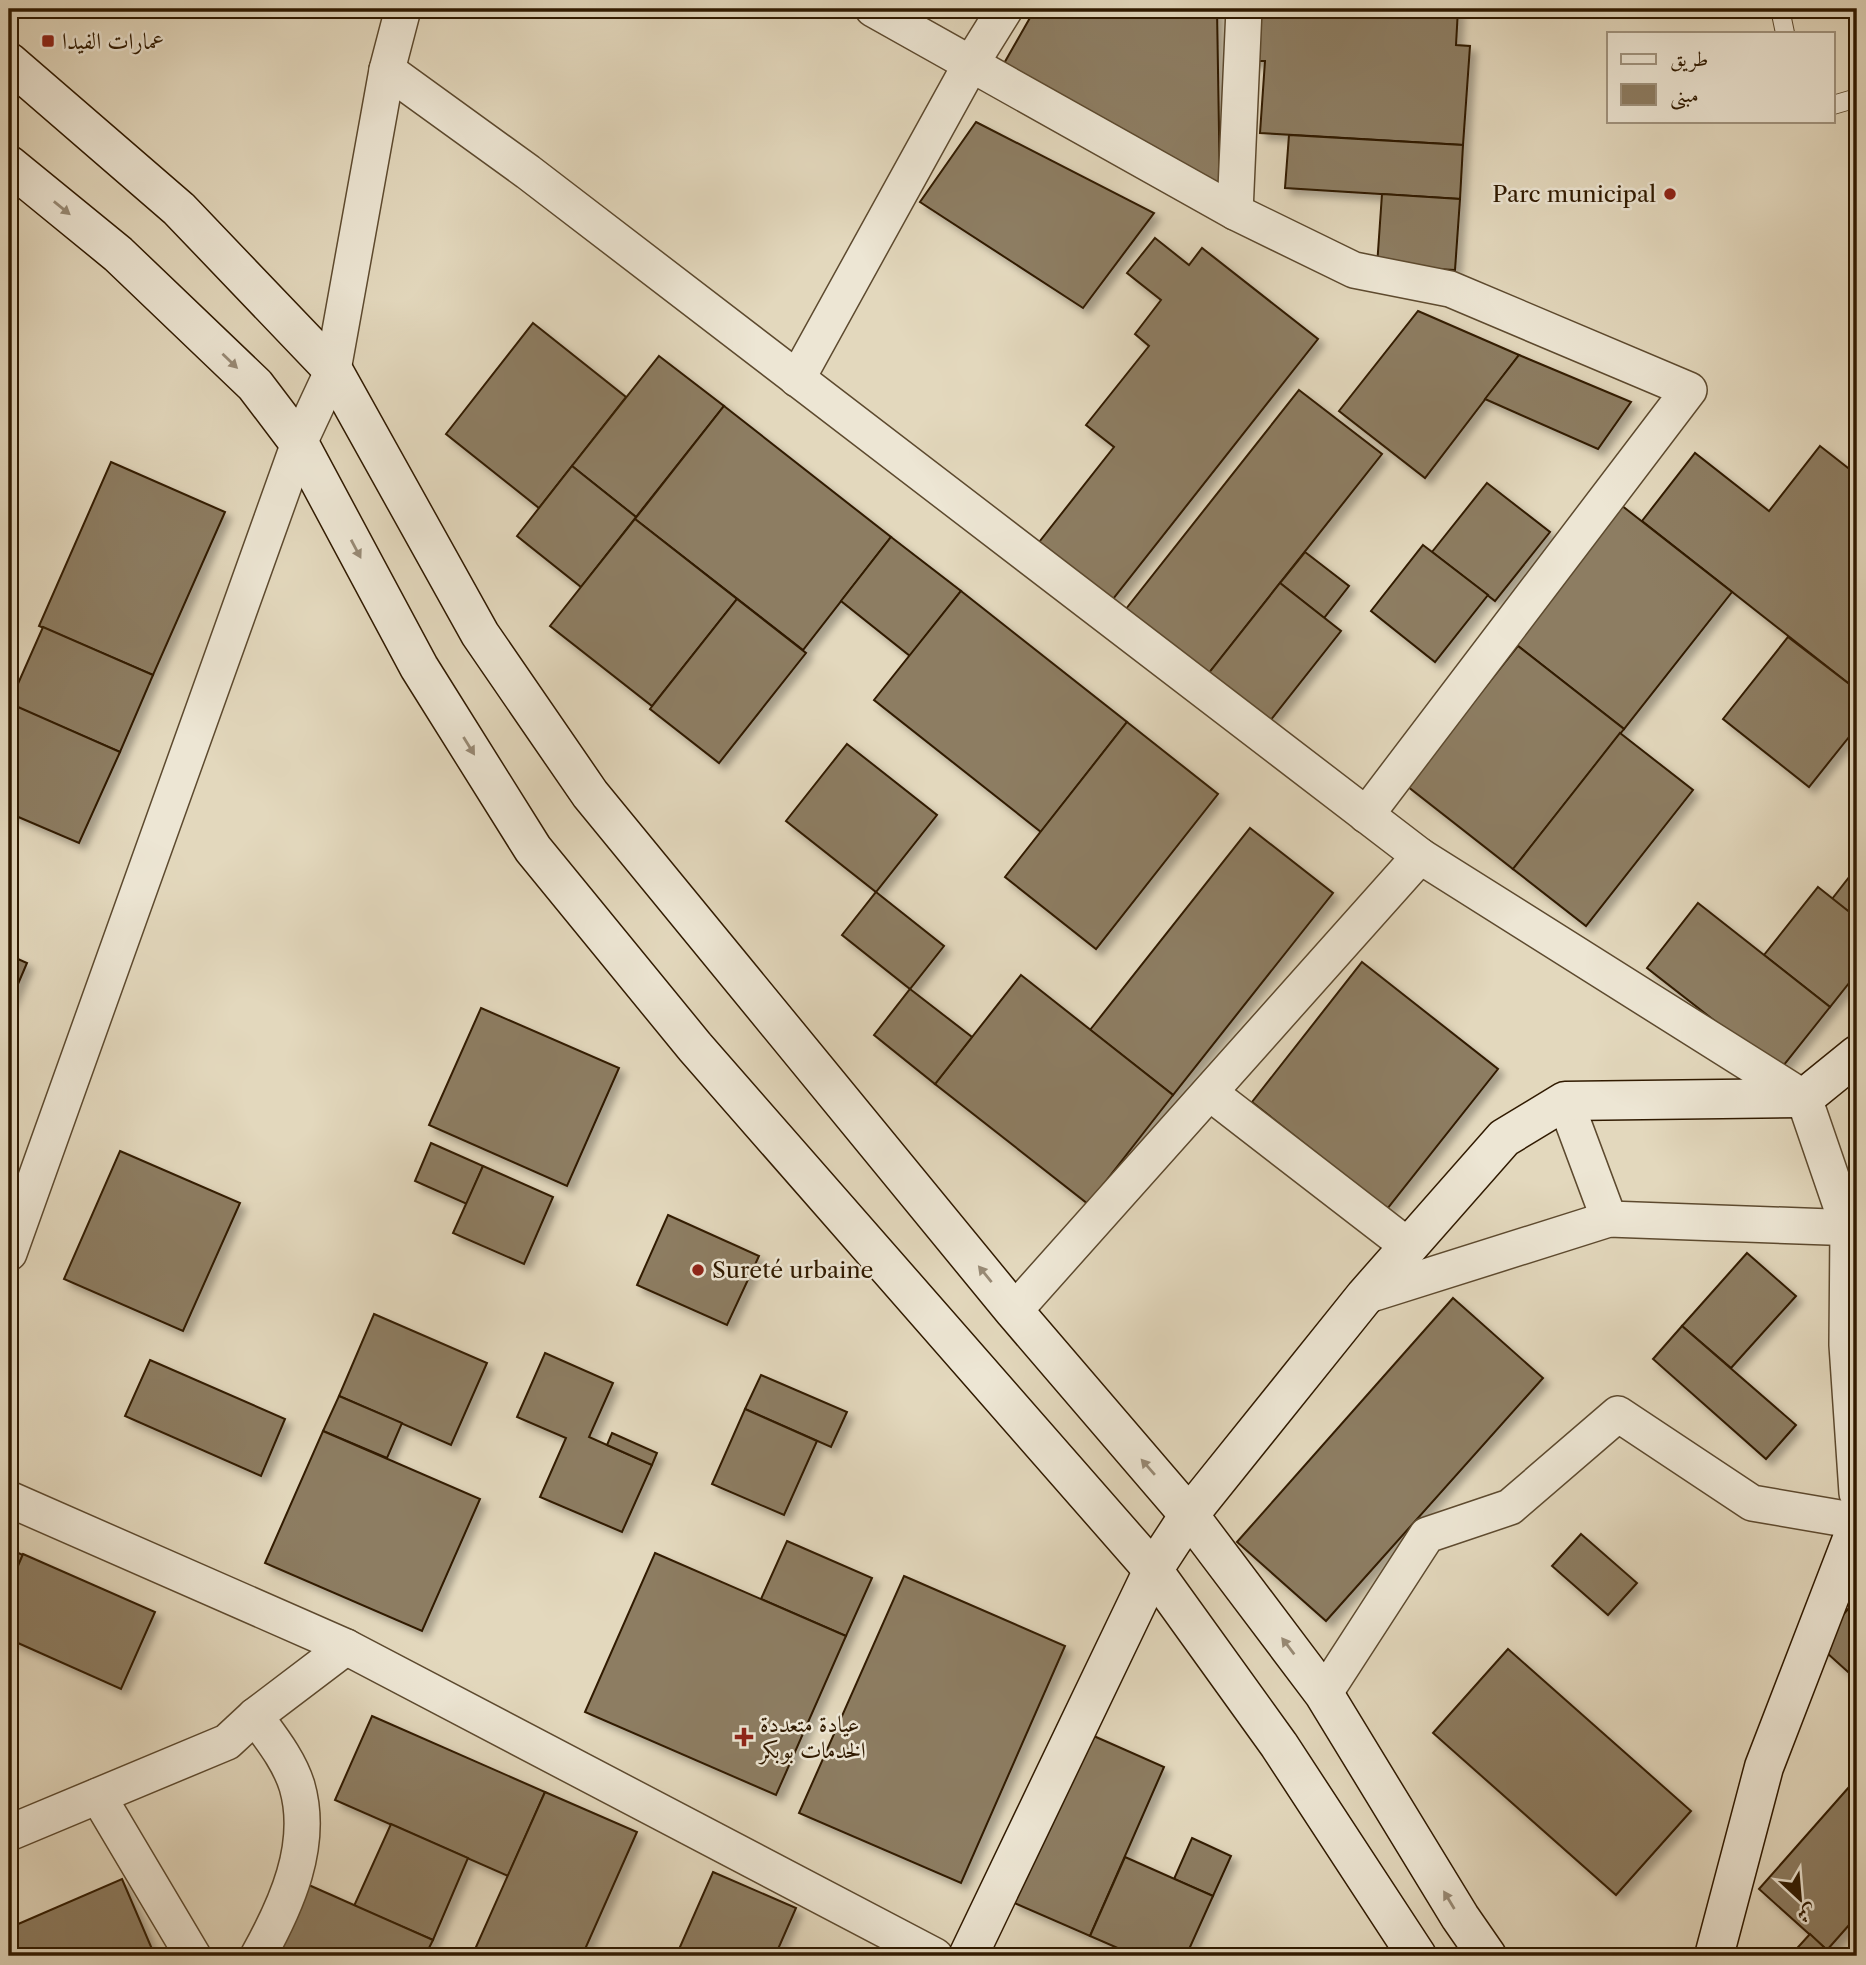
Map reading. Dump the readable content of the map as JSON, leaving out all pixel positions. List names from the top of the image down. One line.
{"places":{"transit":["عمارات الفيدا"],"other":["Parc municipal","Sureté urbaine"],"health":["عيادة متعددة الخدمات بوبكر"]},"legend":["طريق","مبنى"],"north":"bottom right"}
